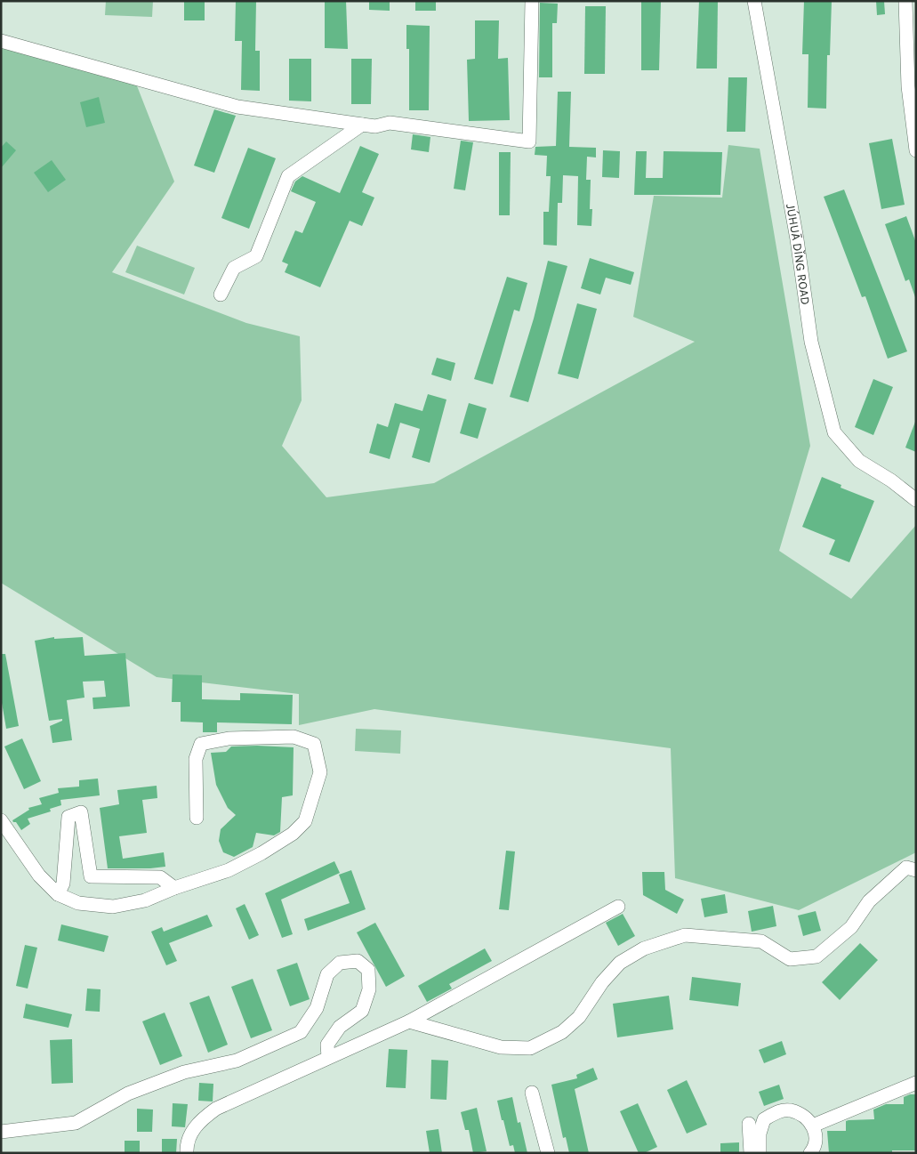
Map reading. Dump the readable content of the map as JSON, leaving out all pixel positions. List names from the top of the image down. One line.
{"streets":{"street":["JÚHUĀ DǏNG ROAD"]}}
